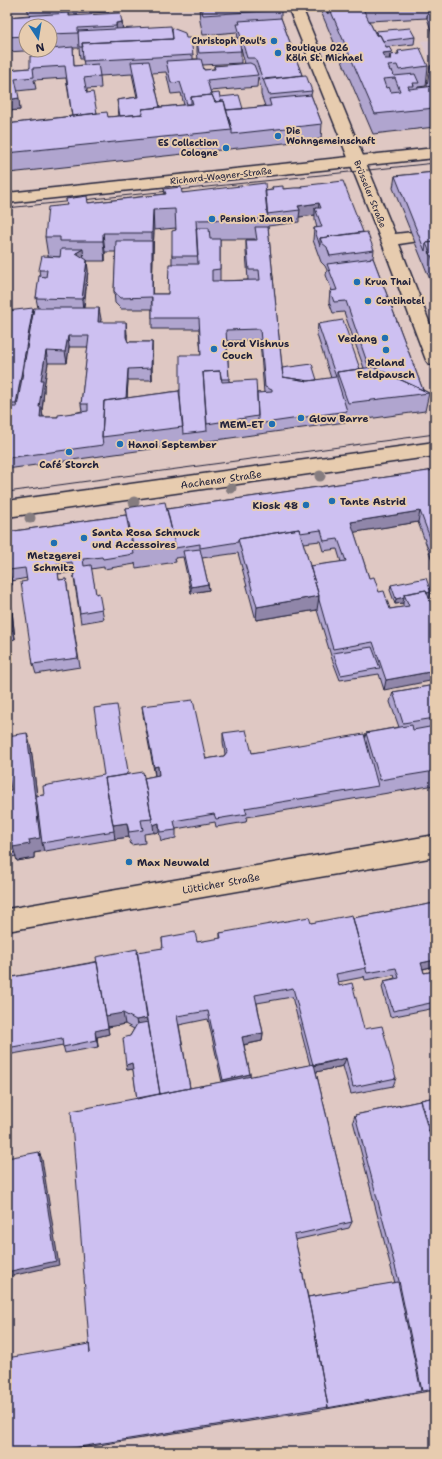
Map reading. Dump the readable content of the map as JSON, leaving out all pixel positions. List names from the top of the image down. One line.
{"streets":{"street":["Richard-Wagner-Straße","Brüsseler Straße","Aachener Straße","Lütticher Straße"]},"crossings":[["Richard-Wagner-Straße","Brüsseler Straße"]],"places":["Christoph Paul's","Boutique 026 Köln St. Michael","Die Wohngemeinschaft","ES Collection Cologne","Pension Jansen","Krua Thai","Contihotel","Vedang","Lord Vishnus Couch","Roland Feldpausch","Glow Barre","MEM-ET","Hanoi September","Café Storch","Tante Astrid","Kiosk 48","Santa Rosa Schmuck und Accessoires","Metzgerei Schmitz","Max Neuwald"],"north":"bottom"}
